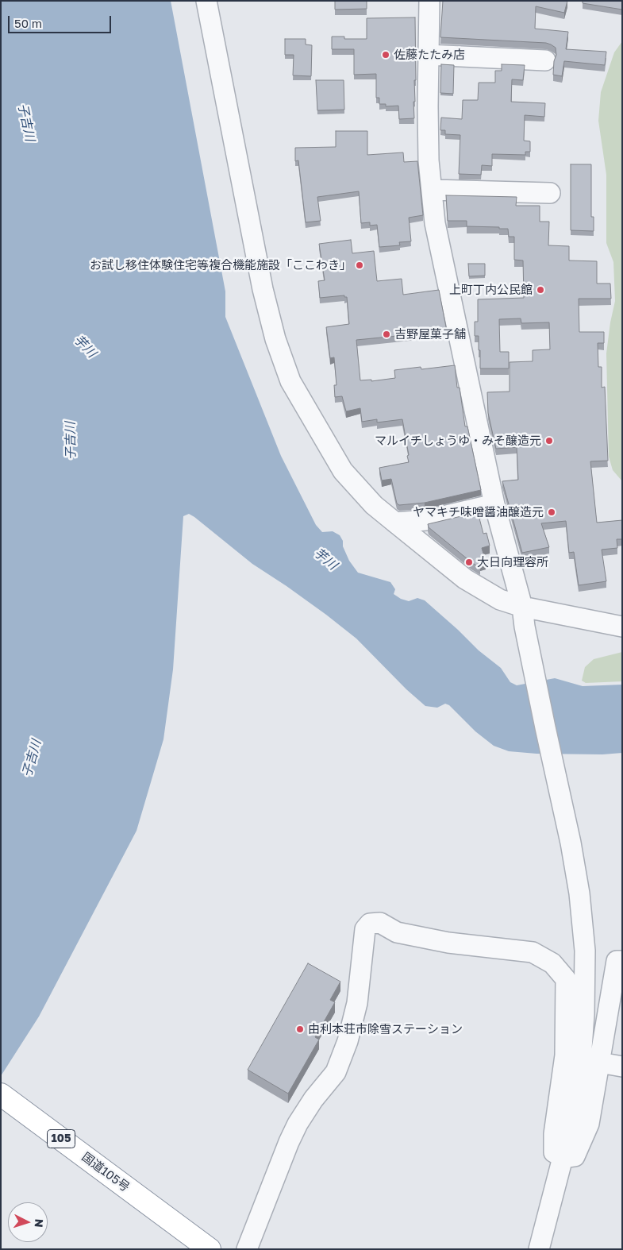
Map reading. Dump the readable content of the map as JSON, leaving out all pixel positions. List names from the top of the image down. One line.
{"streets":{"highway":["105","国道105号"]},"water":["子吉川","芋川"],"places":["佐藤たたみ店","お試し移住体験住宅等複合機能施設「ここわき」","上町丁内公民館","吉野屋菓子舗","マルイチしょうゆ・みそ醸造元","ヤマキチ味噌醤油醸造元","大日向理容所","由利本荘市除雪ステーション"],"scale_bar":"50 m","north":"right"}
